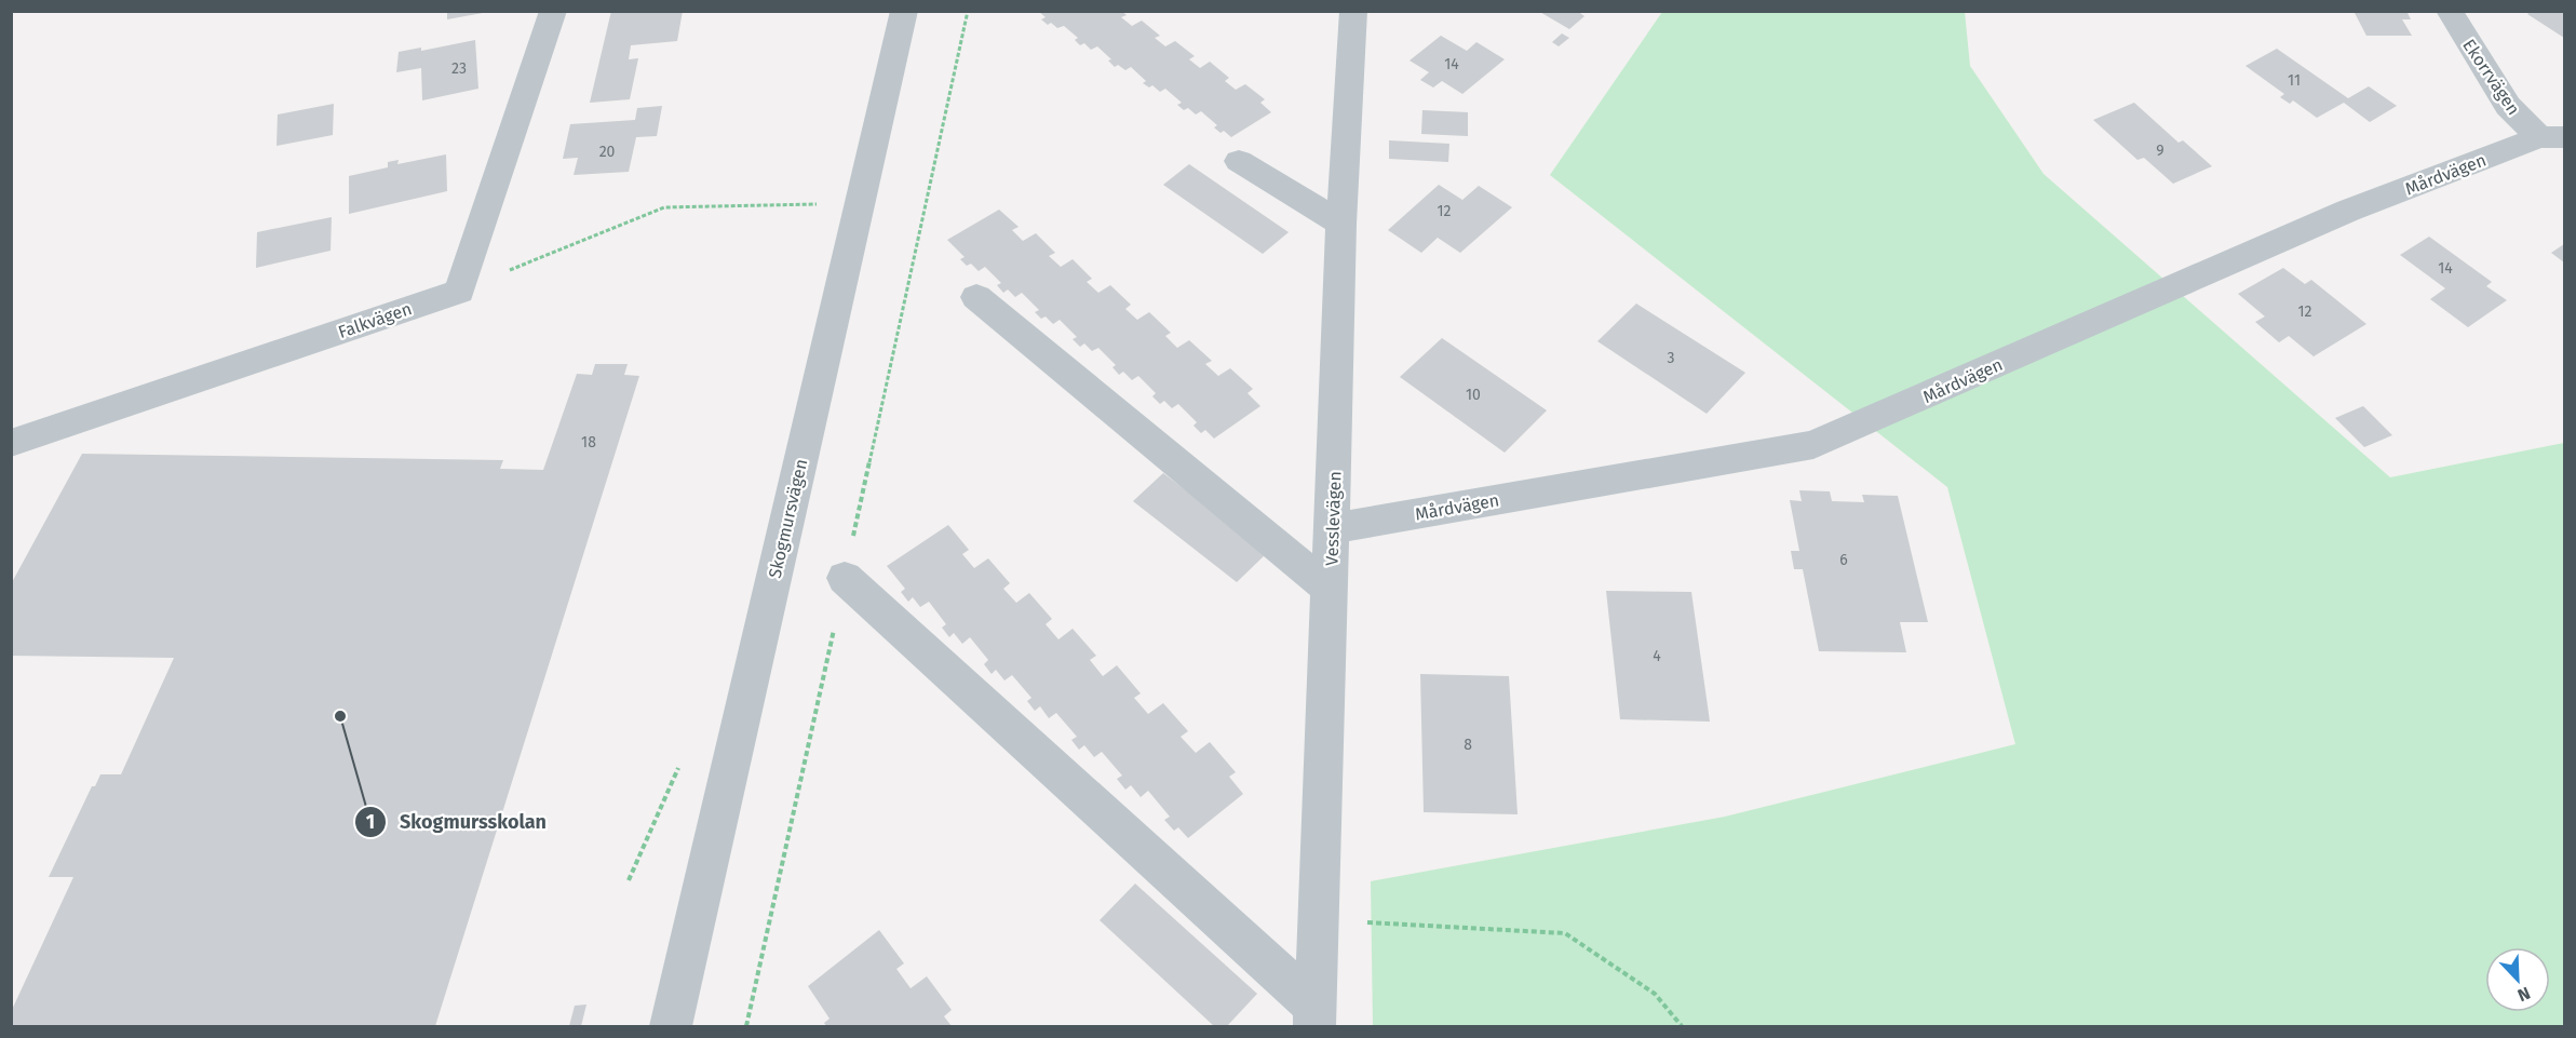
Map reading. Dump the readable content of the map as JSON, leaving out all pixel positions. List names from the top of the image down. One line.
{"streets":{"street":["Ekorrvägen","Mårdvägen","Falkvägen","Skogmursvägen","Vesslevägen"]},"crossings":[["Ekorrvägen","Mårdvägen"],["Mårdvägen","Vesslevägen"]],"places":["Skogmursskolan"],"house_numbers":["14","23","11","9","20","12","14","12","3","10","18","6","4","8"],"north":"bottom right"}
